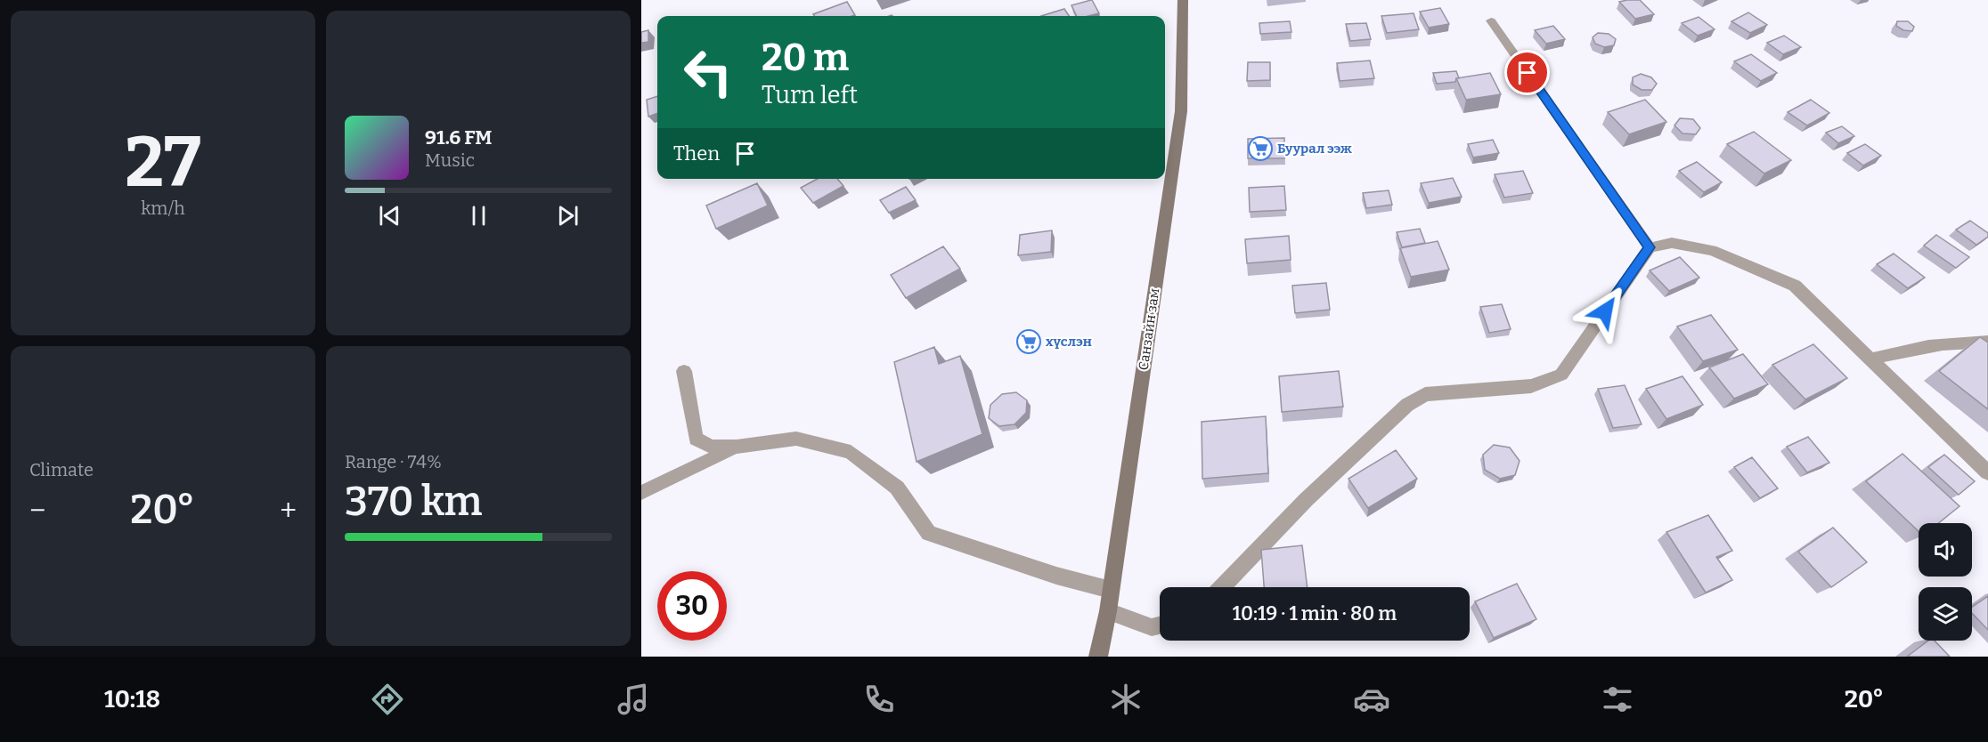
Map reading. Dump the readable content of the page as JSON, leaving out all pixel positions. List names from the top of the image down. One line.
{"streets":{"main road":["Санзайн зам"]},"places":{"supermarket":["Буурал ээж","хүслэн"]},"page":{"tile":[["27","km/h"],"Climate",["Range · 74%","370 km"]],"turn":["20 m","Turn left"],"song":["91.6 FM","Music"],"then":"Then","heat":["−","20°","+"],"limit":"30","trip":"10:19 · 1 min · 80 m","tabs":["10:18","20°"]}}
